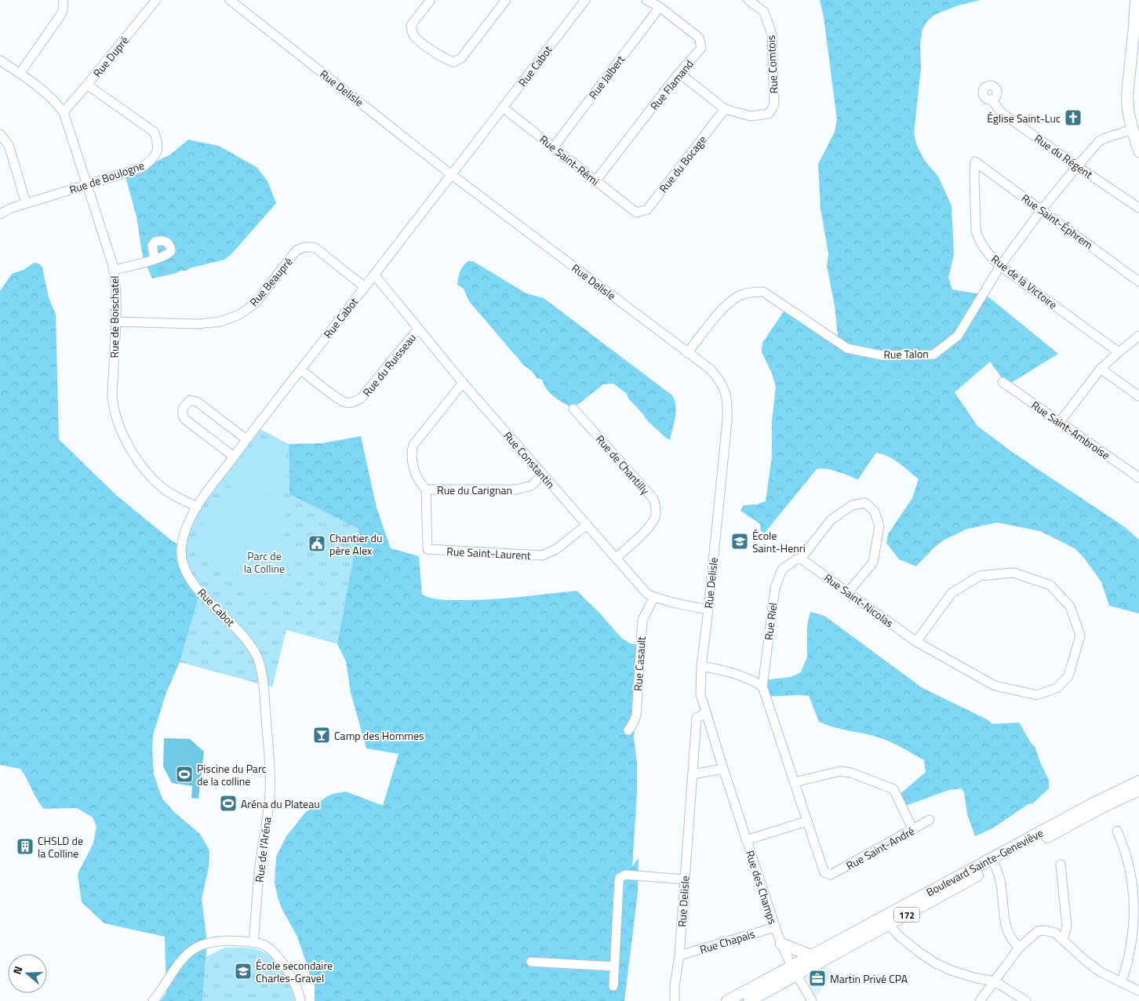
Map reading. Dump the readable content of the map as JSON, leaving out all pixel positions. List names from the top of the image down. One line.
{"streets":{"main road":["Boulevard Sainte-Geneviève","172"],"street":["Rue Dupré","Rue Comtois","Rue Cabot","Rue Jalbert","Rue Flamand","Rue Delisle","Rue du Régent","Rue Saint-Rémi","Rue du Bocage","Rue de Boulogne","Rue Saint-Éphrem","Rue Beaupré","Rue de la Victoire","Rue de Boischatel","Rue Talon","Rue du Ruisseau","Rue Saint-Ambroise","Rue Constantin","Rue de Chantilly","Rue du Carignan","Rue Saint-Laurent","Rue Saint-Nicolas","Rue Riel","Rue Casault","Rue Saint-André","Rue de l'Aréna","Rue des Champs","Rue Chapais"]},"crossings":[["Rue Dupré","Rue de Boulogne"],["Rue Dupré","Rue de Boischatel"],["Rue Comtois","Rue du Bocage"],["Rue Cabot","Rue Delisle"],["Rue Cabot","Rue Saint-Rémi"],["Rue Cabot","Rue Beaupré"],["Rue Cabot","Rue de Boischatel"],["Rue Cabot","Rue du Ruisseau"],["Rue Cabot","Rue Constantin"],["Rue Cabot","Rue de l'Aréna"],["Rue Jalbert","Rue Flamand"],["Rue Jalbert","Rue Saint-Rémi"],["Rue Flamand","Rue Saint-Rémi"],["Rue Delisle","Rue Talon"],["Rue Delisle","Rue Constantin"],["Rue Delisle","Rue des Champs"],["Rue Delisle","Rue Chapais"],["Rue du Régent","Rue Talon"],["Rue Saint-Rémi","Rue du Bocage"],["Rue de Boulogne","Rue de Boischatel"],["Rue Saint-Éphrem","Rue de la Victoire"],["Rue Saint-Éphrem","Rue Talon"],["Rue Beaupré","Rue de Boischatel"],["Rue de la Victoire","Rue Talon"],["Rue du Ruisseau","Rue Constantin"],["Rue Constantin","Rue de Chantilly"],["Rue Constantin","Rue du Carignan"],["Rue Constantin","Rue Saint-Laurent"],["Rue Constantin","Rue Casault"],["Rue du Carignan","Rue Saint-Laurent"],["Rue Saint-Nicolas","Rue Riel"],["Rue Riel","Rue Saint-André"],["Boulevard Sainte-Geneviève","Rue des Champs"],["Rue des Champs","Rue Chapais"]],"parks":["Parc de la Colline"],"places":{"church":["Église Saint-Luc"],"school or university":["École Saint-Henri","École secondaire Charles-Gravel"],"public building":["Chantier du père Alex"],"bar":["Camp des Hommes"],"sports":["Piscine du Parc de la colline","Aréna du Plateau"],"building":["CHSLD de la Colline"],"office":["Martin Privé CPA"]},"north":"left"}
